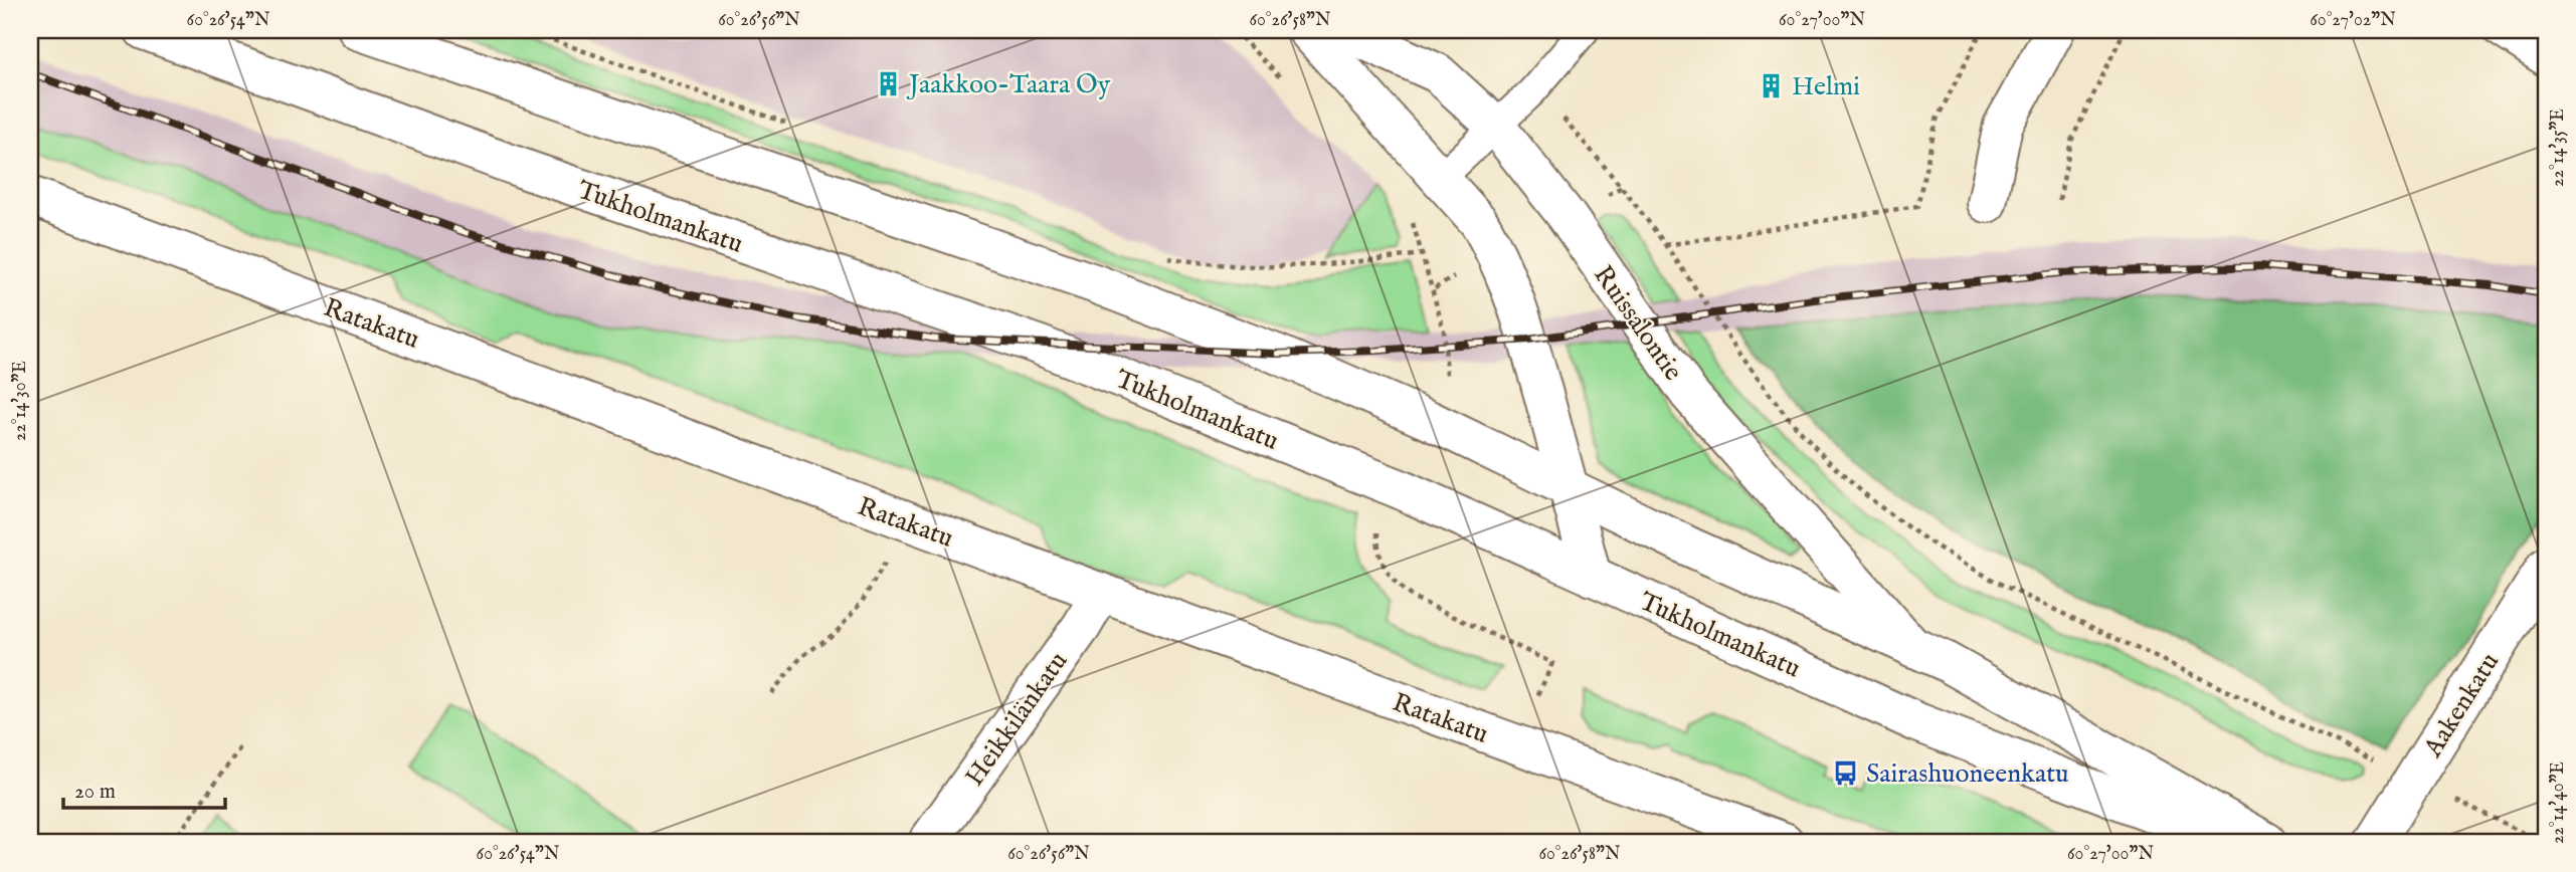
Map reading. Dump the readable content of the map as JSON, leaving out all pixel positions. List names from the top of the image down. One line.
{"streets":{"main road":["Tukholmankatu","Ratakatu","Ruissalontie","Aakenkatu","Heikkilänkatu"]},"crossings":[["Ratakatu","Heikkilänkatu"]],"places":{"building":["Jaakkoo-Taara Oy","Helmi"],"bus stop":["Sairashuoneenkatu"]},"scale_bar":"20 m","coordinates":["60°26'54\"N","60°26'56\"N","60°26'58\"N","60°27'00\"N","60°27'02\"N","22°14'35\"E","22°14'30\"E","22°14'40\"E"]}
